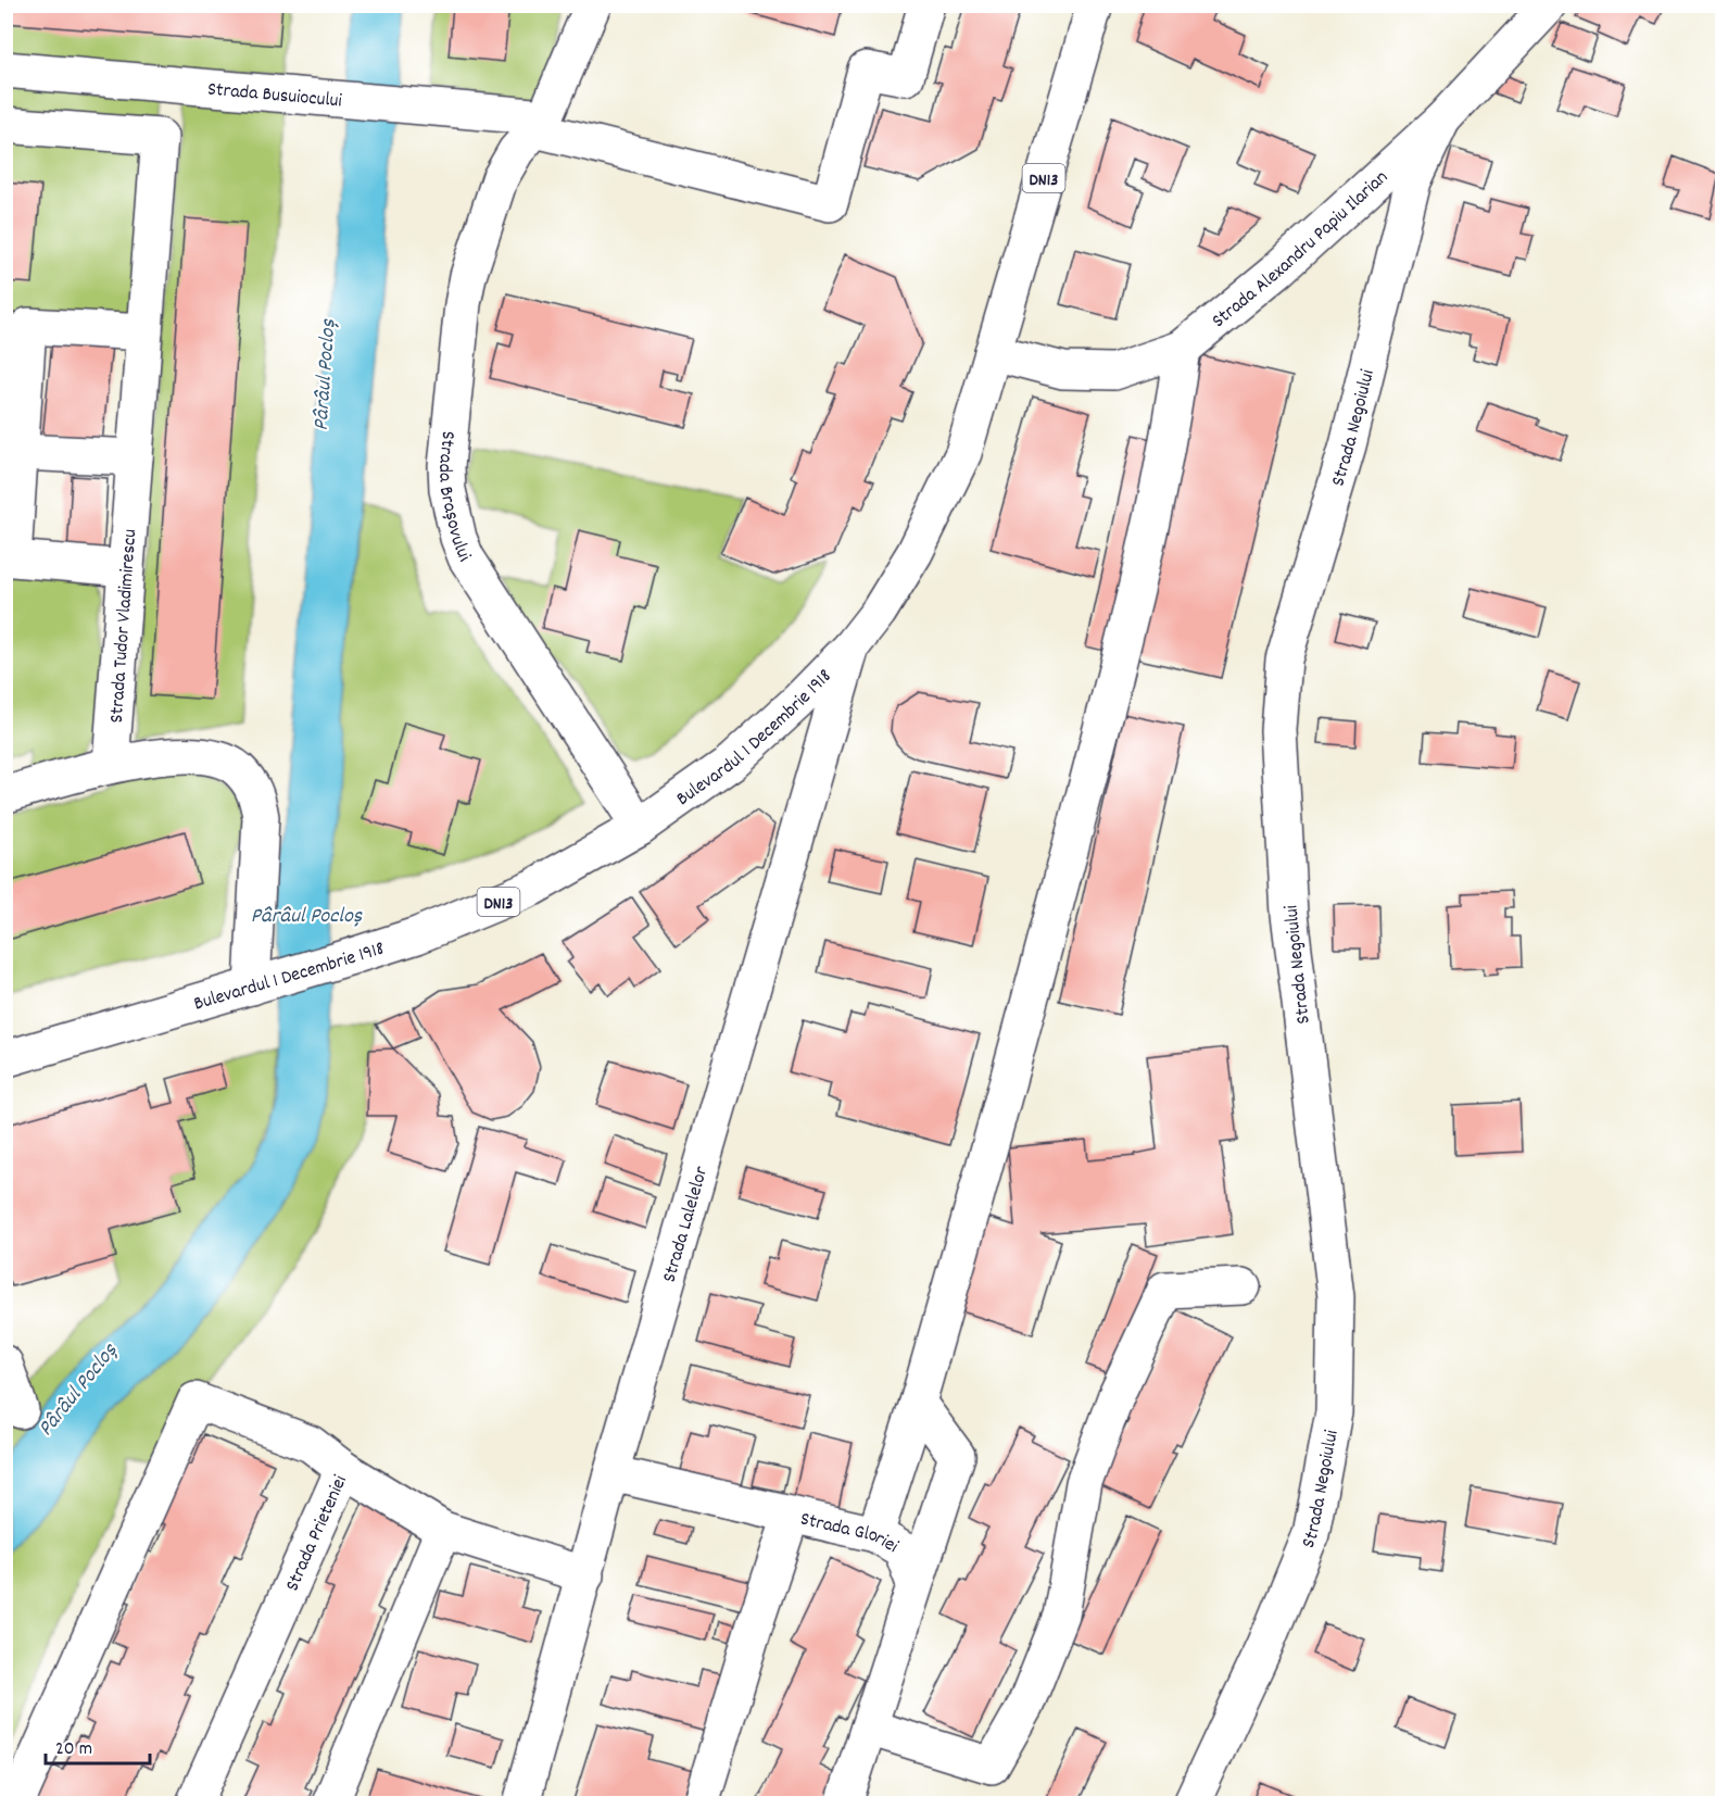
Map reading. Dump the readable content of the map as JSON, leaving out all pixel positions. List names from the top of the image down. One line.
{"streets":{"street":["Strada Busuiocului","DN13","Strada Alexandru Papiu Ilarian","Strada Negoiului","Strada Brașovului","Strada Tudor Vladimirescu","Bulevardul 1 Decembrie 1918","Strada Lalelelor","Strada Prieteniei","Strada Gloriei"]},"crossings":[["Strada Busuiocului","Strada Brașovului"],["Strada Alexandru Papiu Ilarian","Strada Negoiului"],["Strada Alexandru Papiu Ilarian","Bulevardul 1 Decembrie 1918"],["Strada Brașovului","Bulevardul 1 Decembrie 1918"],["Bulevardul 1 Decembrie 1918","Strada Lalelelor"],["Strada Lalelelor","Strada Prieteniei"],["Strada Lalelelor","Strada Gloriei"]],"water":["Pârâul Pocloș"],"scale_bar":"20 m"}
